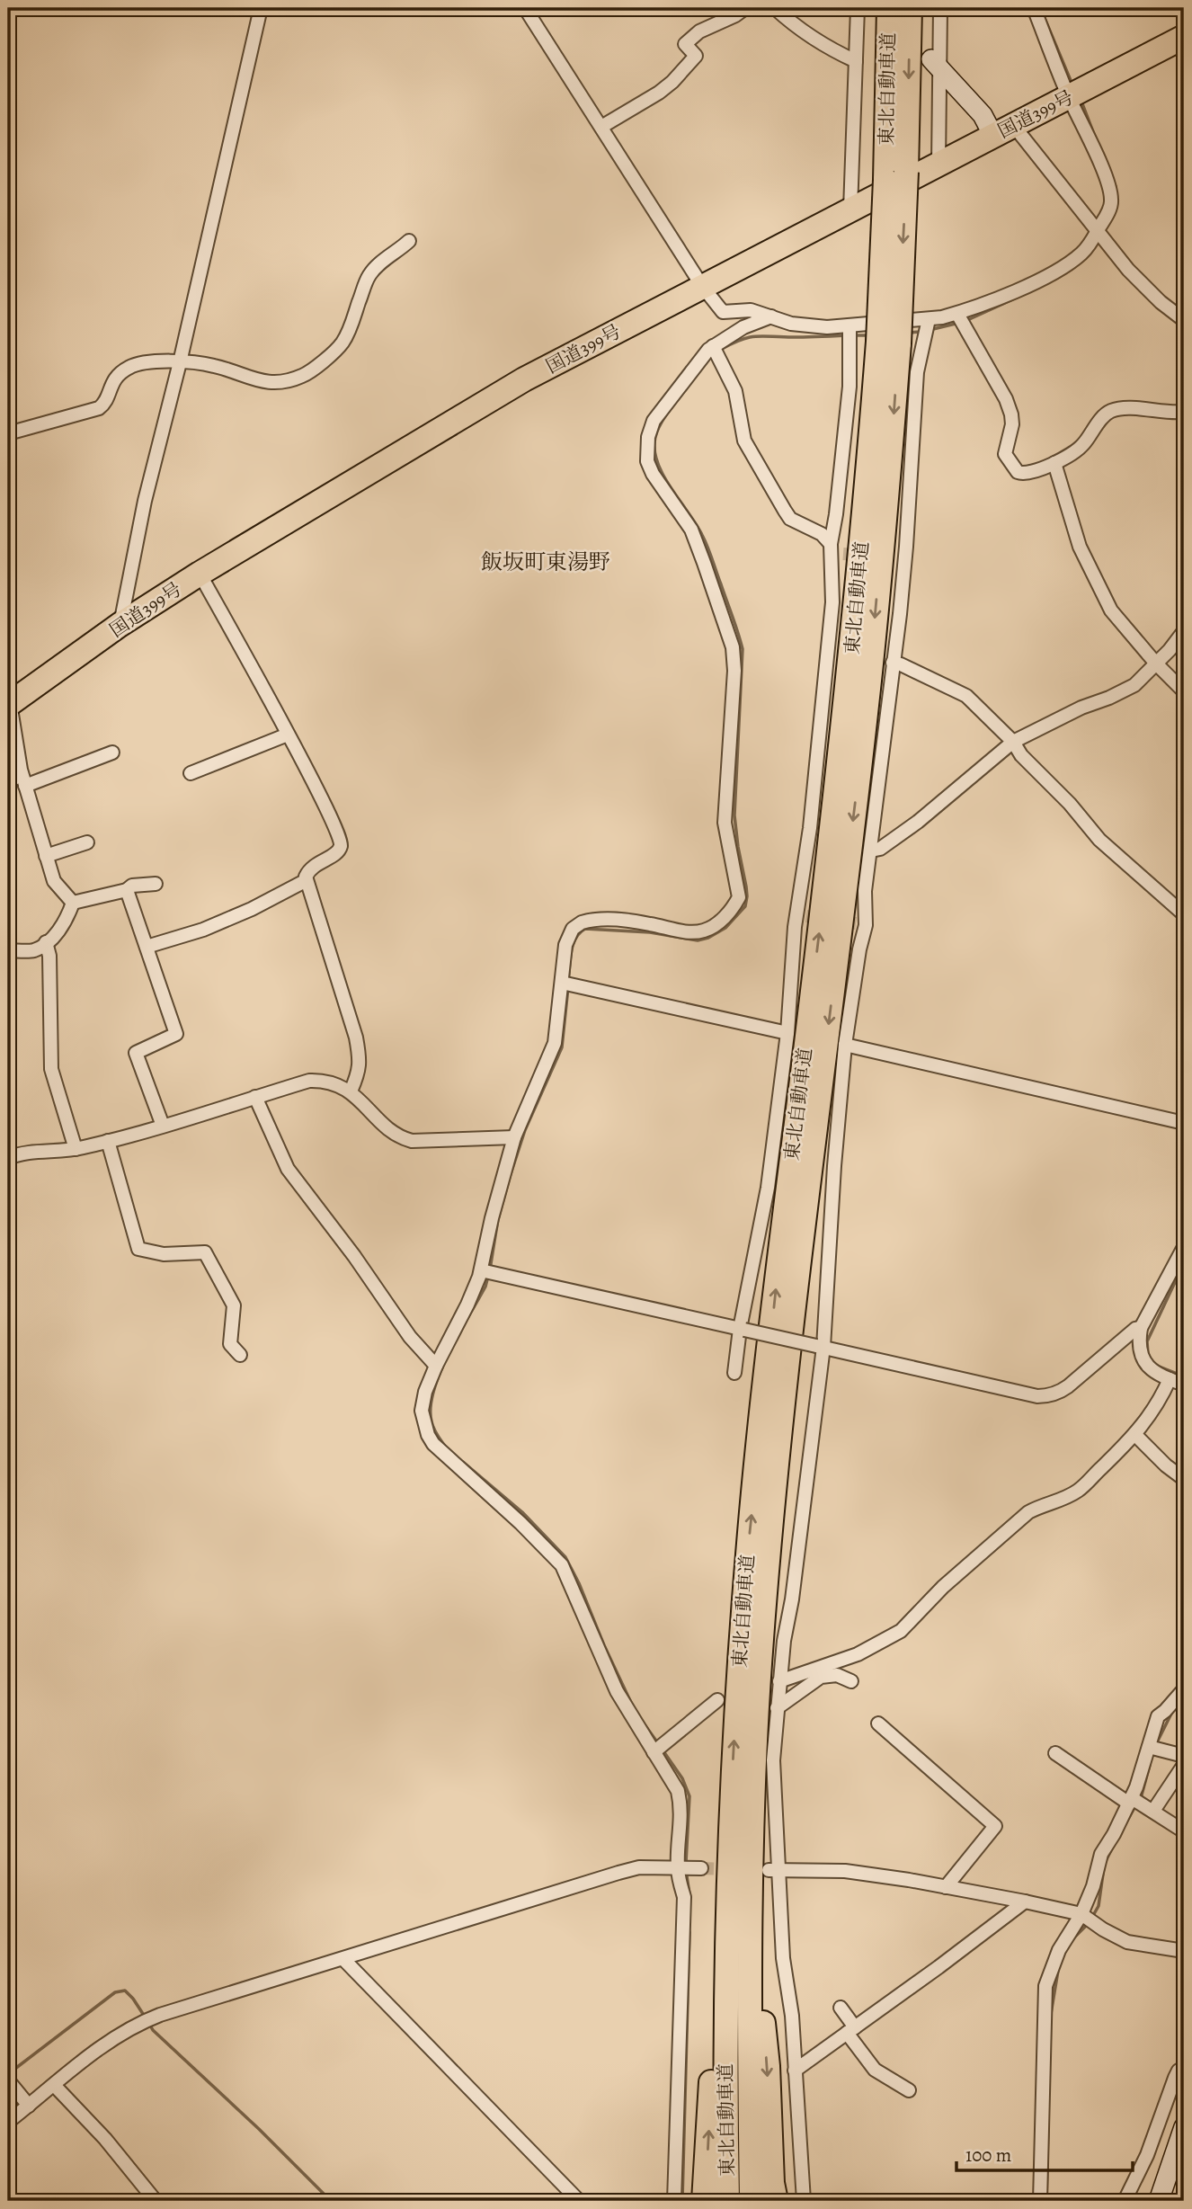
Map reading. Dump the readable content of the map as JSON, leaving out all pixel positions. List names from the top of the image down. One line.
{"streets":{"highway":["東北自動車道","国道399号"]},"districts":["飯坂町東湯野"],"scale_bar":"100 m"}
